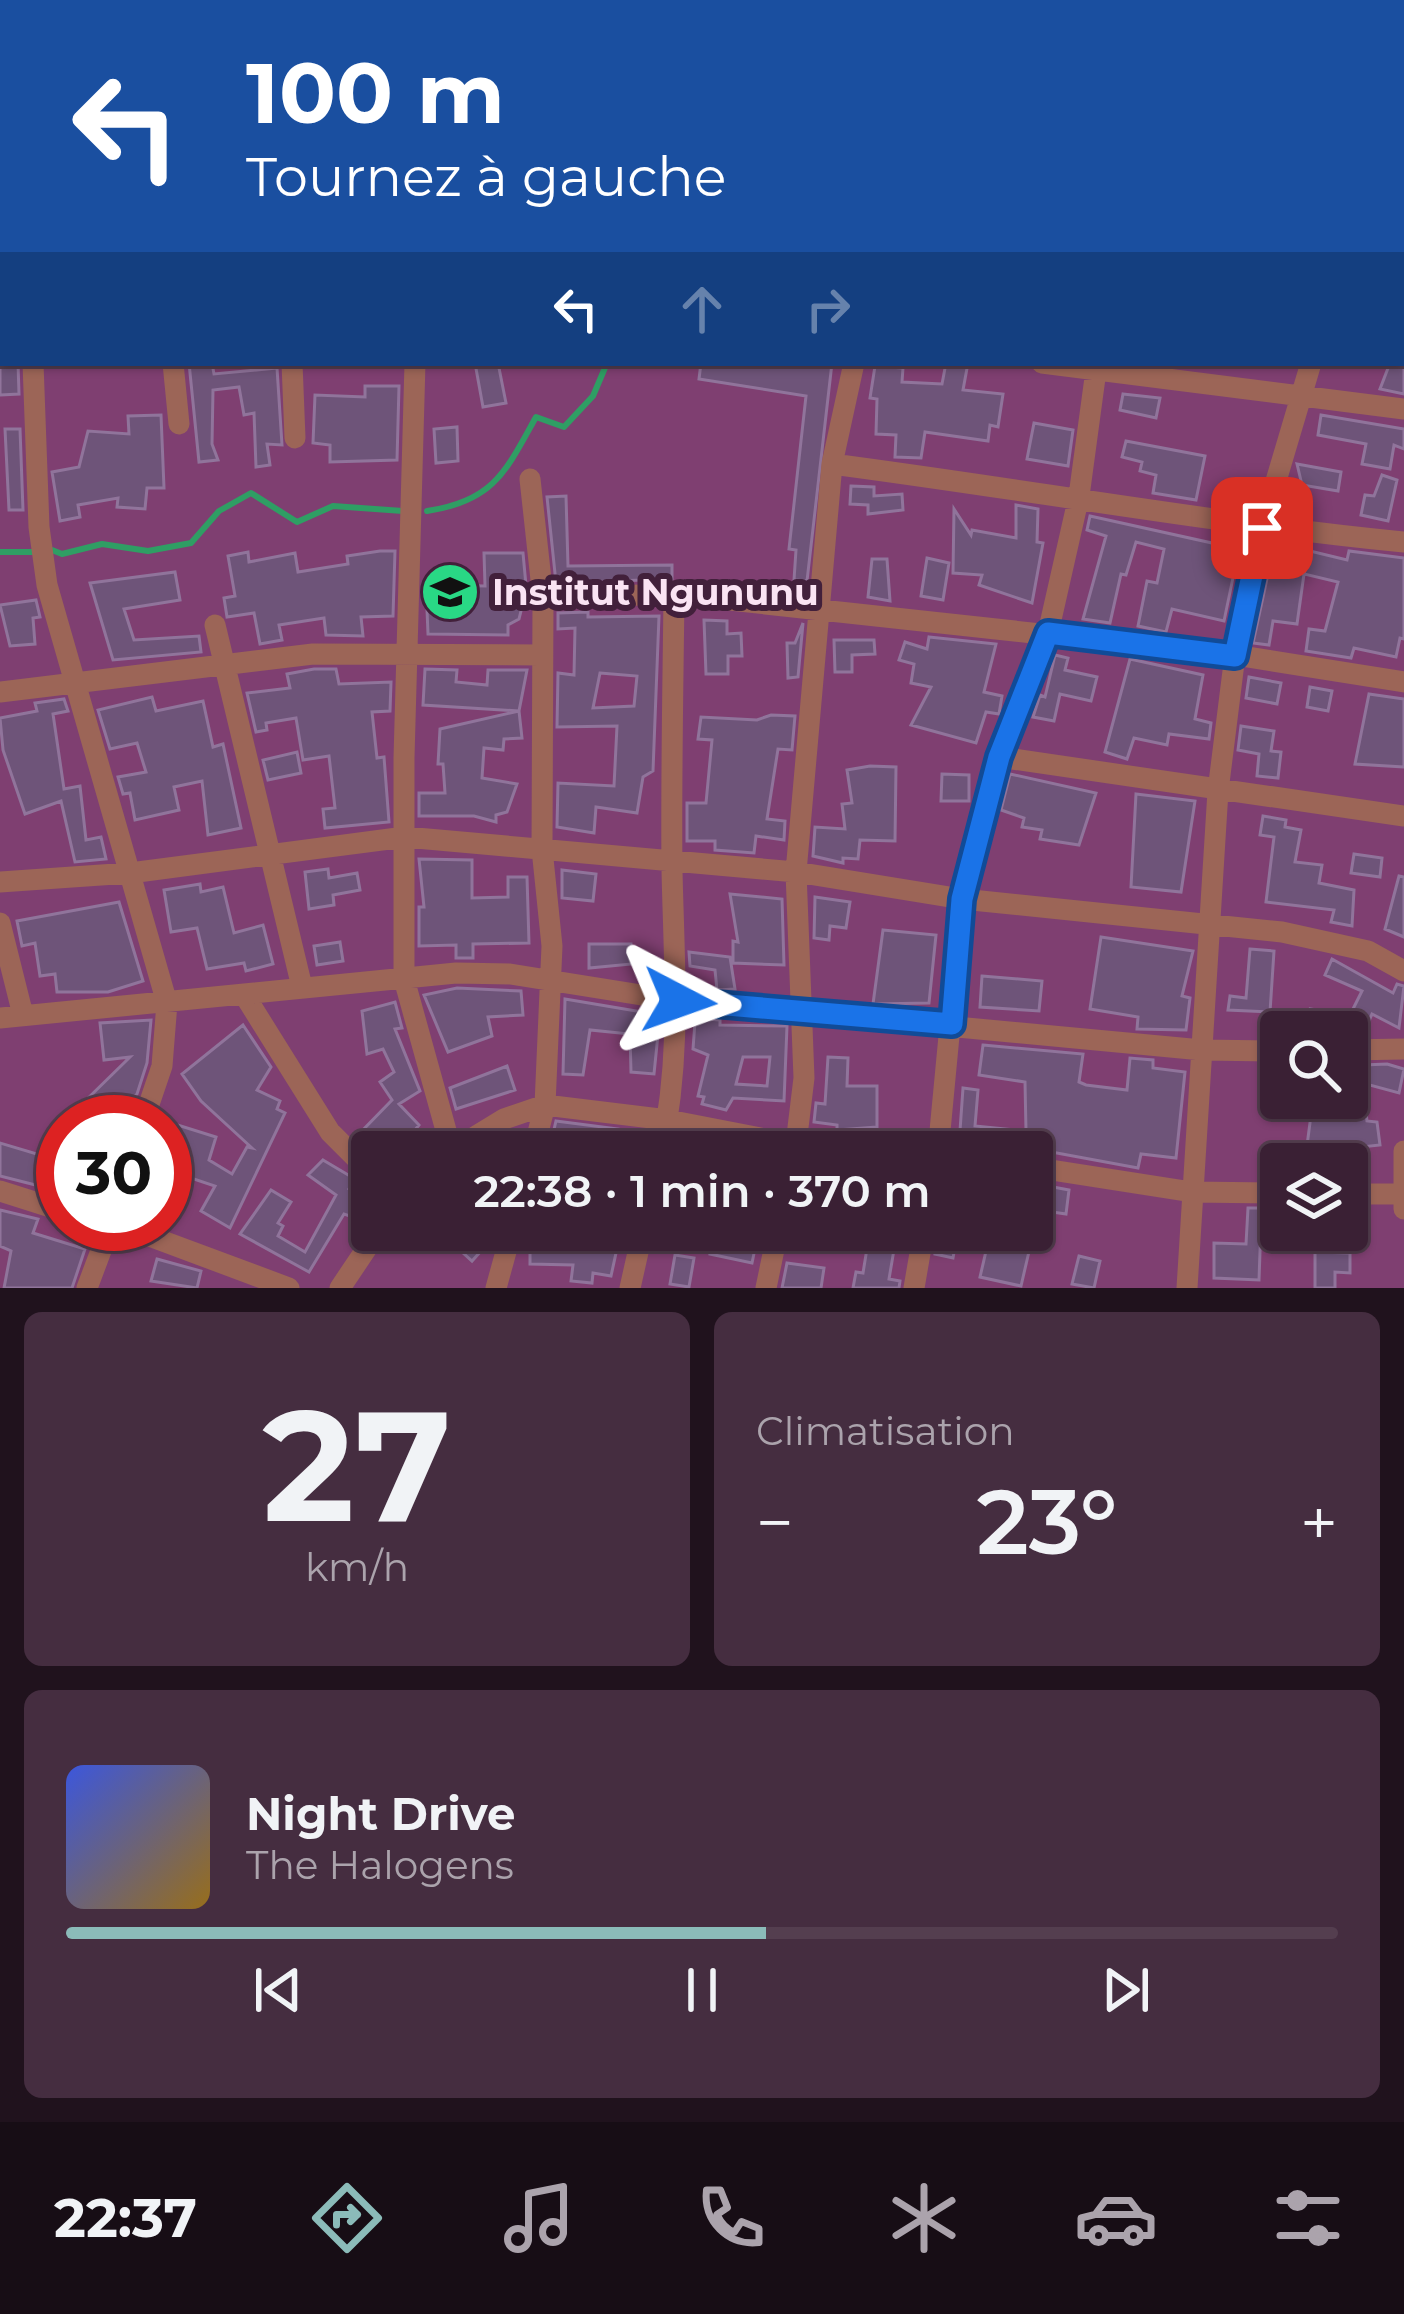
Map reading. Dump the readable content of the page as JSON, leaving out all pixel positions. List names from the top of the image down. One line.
{"places":{"school or university":["Institut Ngununu"]},"page":{"turn":["100 m","Tournez à gauche"],"limit":"30","trip":"22:38 · 1 min · 370 m","tile":[["27","km/h"],"Climatisation"],"heat":["−","23°","+"],"song":["Night Drive","The Halogens"],"tabs":"22:37"}}
